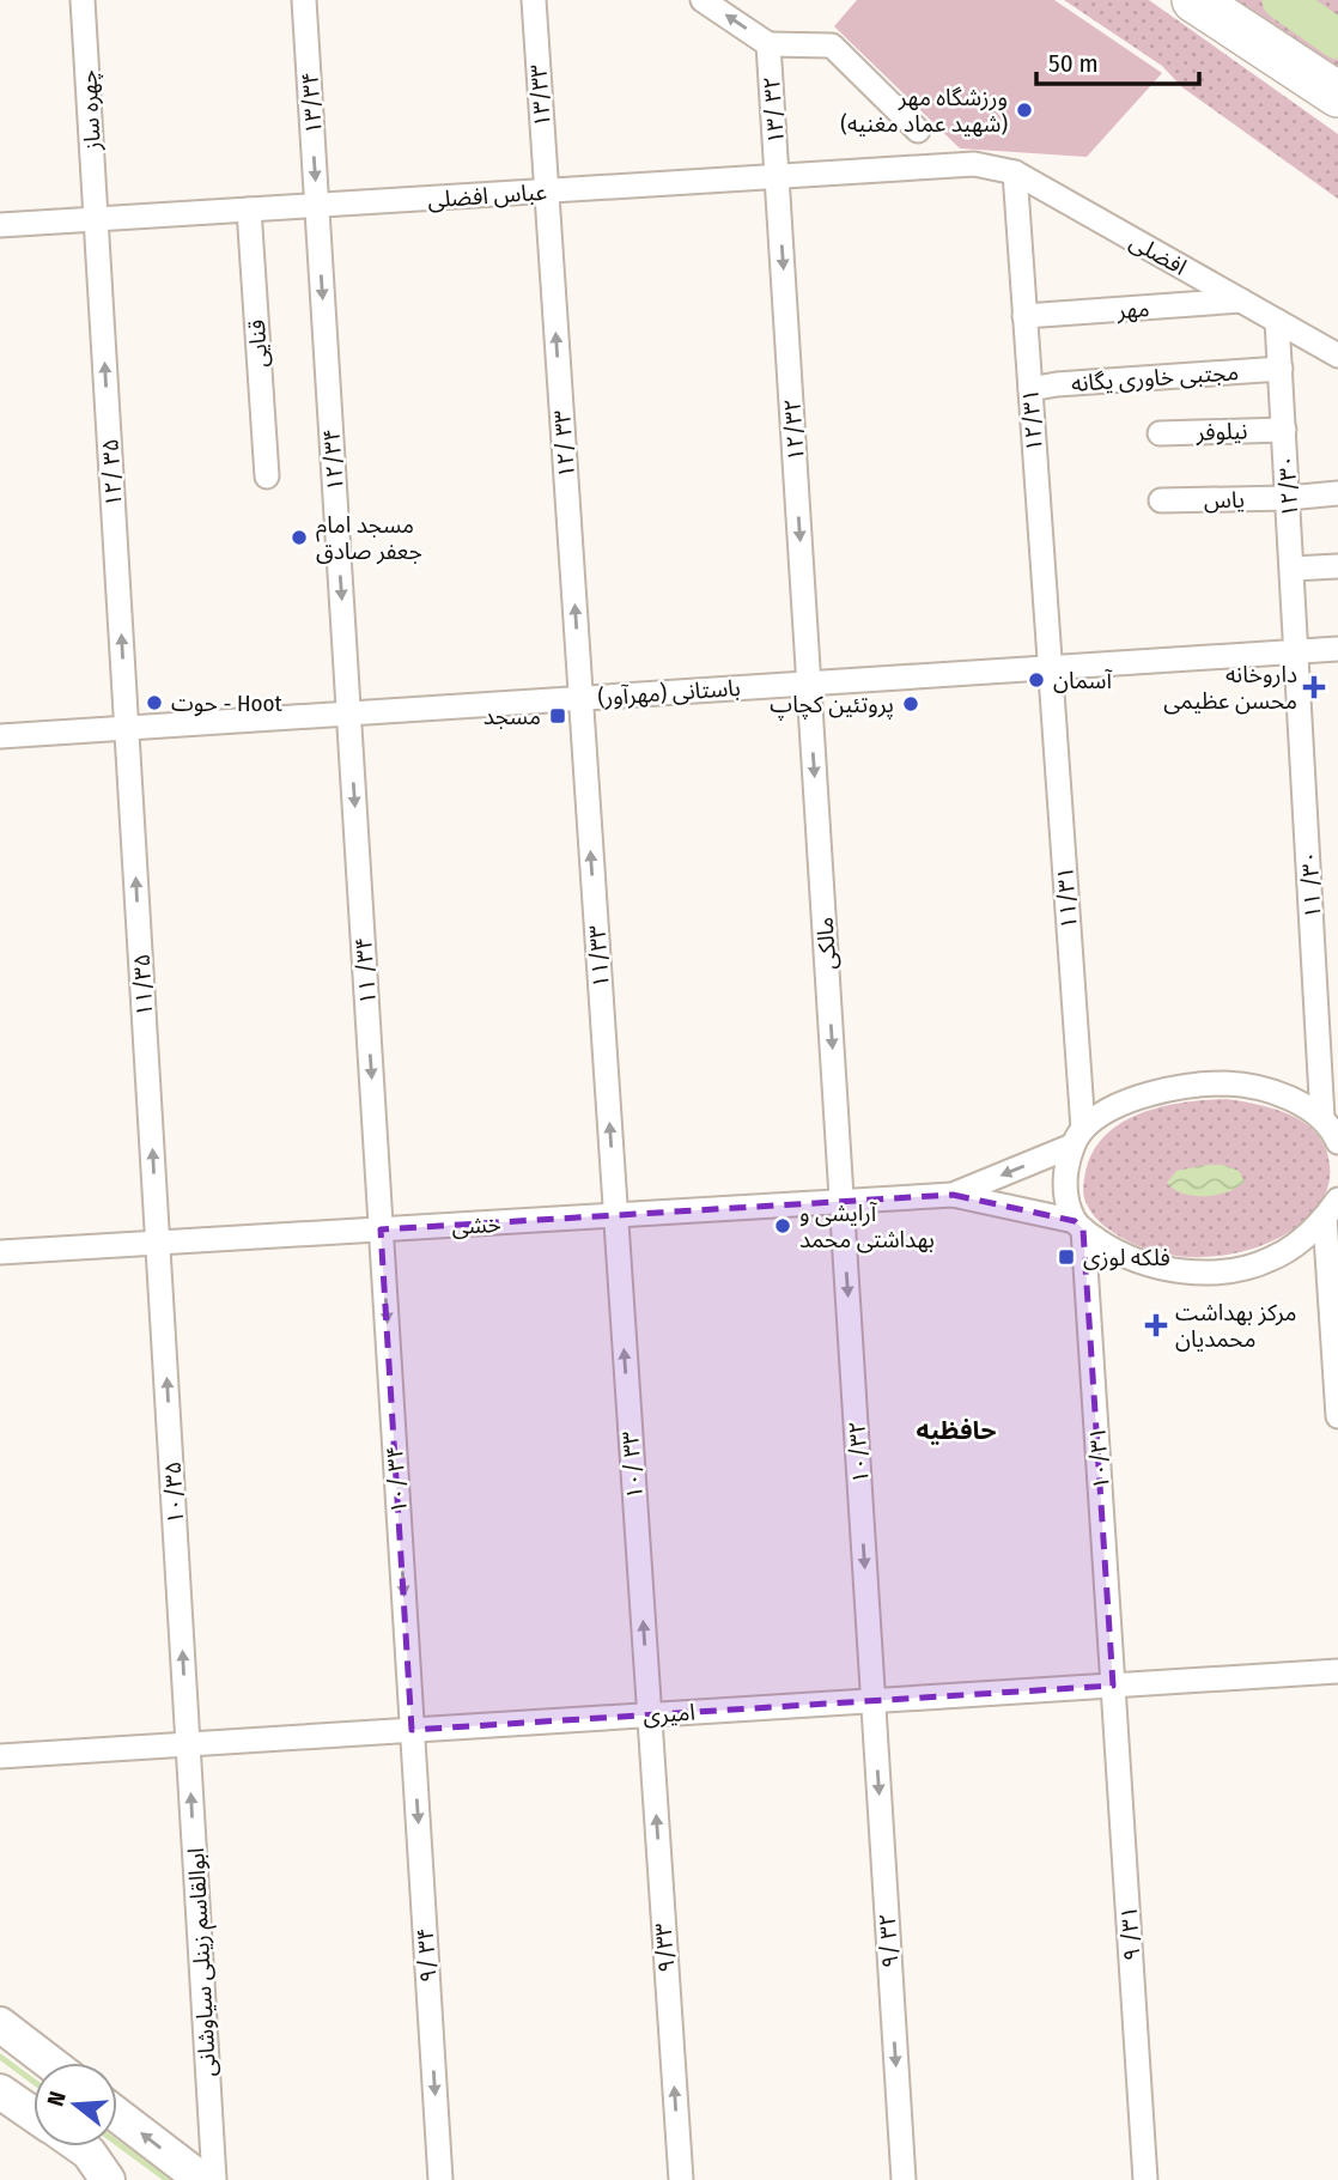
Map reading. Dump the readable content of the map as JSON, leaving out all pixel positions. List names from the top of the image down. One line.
{"streets":{"street":["۱۳/۳۳","۱۳/۳۴","چهره ساز","۱۳/ ۳۲","عباس افضلی","افضلی","مهر","قنایی","مجتبی خاوری یگانه","۱۲/۳۱","۱۲/۳۲","نیلوفر","۱۲/ ۳۳","۱۲/۳۴","۱۲/ ۳۵","۱۲/۳۰","یاس","باستانی (مهرآور)","۱۱ /۳۰","۱۱/۳۱","مالکی","۱۱/۳۳","۱۱ /۳۴","۱۱/۳۵","خشی","۱۰/۳۲","۱۰/۳۱","۱۰/ ۳۳","۱۰/ ۳۴","۱۰/۳۵","امیری","۹ /۳۱","۹/ ۳۲","۹/۳۳","۹/ ۳۴","ابوالقاسم زینلی سیاوشانی"]},"crossings":[["۱۳/۳۳","عباس افضلی"],["۱۳/۳۳","۱۲/ ۳۳"],["۱۳/۳۴","عباس افضلی"],["۱۳/۳۴","۱۲/۳۴"],["چهره ساز","عباس افضلی"],["چهره ساز","۱۲/ ۳۵"],["۱۳/ ۳۲","عباس افضلی"],["۱۳/ ۳۲","۱۲/۳۲"],["عباس افضلی","افضلی"],["عباس افضلی","قنایی"],["عباس افضلی","۱۲/۳۲"],["عباس افضلی","۱۲/ ۳۳"],["عباس افضلی","۱۲/۳۴"],["عباس افضلی","۱۲/ ۳۵"],["افضلی","مهر"],["افضلی","۱۲/۳۱"],["افضلی","۱۲/۳۰"],["مهر","۱۲/۳۱"],["مجتبی خاوری یگانه","۱۲/۳۱"],["مجتبی خاوری یگانه","۱۲/۳۰"],["۱۲/۳۱","باستانی (مهرآور)"],["۱۲/۳۱","۱۱/۳۱"],["۱۲/۳۲","باستانی (مهرآور)"],["۱۲/۳۲","مالکی"],["نیلوفر","۱۲/۳۰"],["۱۲/ ۳۳","باستانی (مهرآور)"],["۱۲/ ۳۳","۱۱/۳۳"],["۱۲/۳۴","باستانی (مهرآور)"],["۱۲/۳۴","۱۱ /۳۴"],["۱۲/ ۳۵","باستانی (مهرآور)"],["۱۲/ ۳۵","۱۱/۳۵"],["۱۲/۳۰","یاس"],["۱۲/۳۰","باستانی (مهرآور)"],["۱۲/۳۰","۱۱ /۳۰"],["باستانی (مهرآور)","۱۱ /۳۰"],["باستانی (مهرآور)","۱۱/۳۱"],["باستانی (مهرآور)","مالکی"],["باستانی (مهرآور)","۱۱/۳۳"],["باستانی (مهرآور)","۱۱ /۳۴"],["باستانی (مهرآور)","۱۱/۳۵"],["۱۱ /۳۰","خشی"],["۱۱/۳۱","خشی"],["۱۱/۳۱","۱۰/۳۱"],["مالکی","خشی"],["مالکی","۱۰/۳۲"],["۱۱/۳۳","خشی"],["۱۱/۳۳","۱۰/ ۳۳"],["۱۱ /۳۴","خشی"],["۱۱ /۳۴","۱۰/ ۳۴"],["۱۱/۳۵","خشی"],["۱۱/۳۵","۱۰/۳۵"],["خشی","۱۰/۳۲"],["خشی","۱۰/۳۱"],["خشی","۱۰/ ۳۳"],["خشی","۱۰/ ۳۴"],["خشی","۱۰/۳۵"],["۱۰/۳۲","امیری"],["۱۰/۳۲","۹/ ۳۲"],["۱۰/۳۱","امیری"],["۱۰/۳۱","۹ /۳۱"],["۱۰/ ۳۳","امیری"],["۱۰/ ۳۳","۹/۳۳"],["۱۰/ ۳۴","امیری"],["۱۰/ ۳۴","۹/ ۳۴"],["۱۰/۳۵","امیری"],["۱۰/۳۵","ابوالقاسم زینلی سیاوشانی"],["امیری","۹ /۳۱"],["امیری","۹/ ۳۲"],["امیری","۹/۳۳"],["امیری","۹/ ۳۴"],["امیری","ابوالقاسم زینلی سیاوشانی"]],"one_way":["۱۳/۳۴","۱۲/۳۲","۱۲/ ۳۳","۱۲/۳۴","۱۲/ ۳۵","مالکی","۱۱/۳۳","۱۱ /۳۴","۱۱/۳۵","۱۰/۳۲","۱۰/ ۳۳","۱۰/ ۳۴","۱۰/۳۵","۹/ ۳۲","۹/۳۳","۹/ ۳۴","ابوالقاسم زینلی سیاوشانی"],"districts":["حافظیه"],"places":{"other":["ورزشگاه مهر (شهید عماد مغنیه)","مسجد امام جعفر صادق","آسمان","حوت - Hoot","پروتئین کچاپ","آرایشی و بهداشتی محمد"],"health":["داروخانه محسن عظیمی","مرکز بهداشت محمدیان"],"transit":["مسجد","فلکه لوزی"]},"scale_bar":"50 m","north":"left"}
